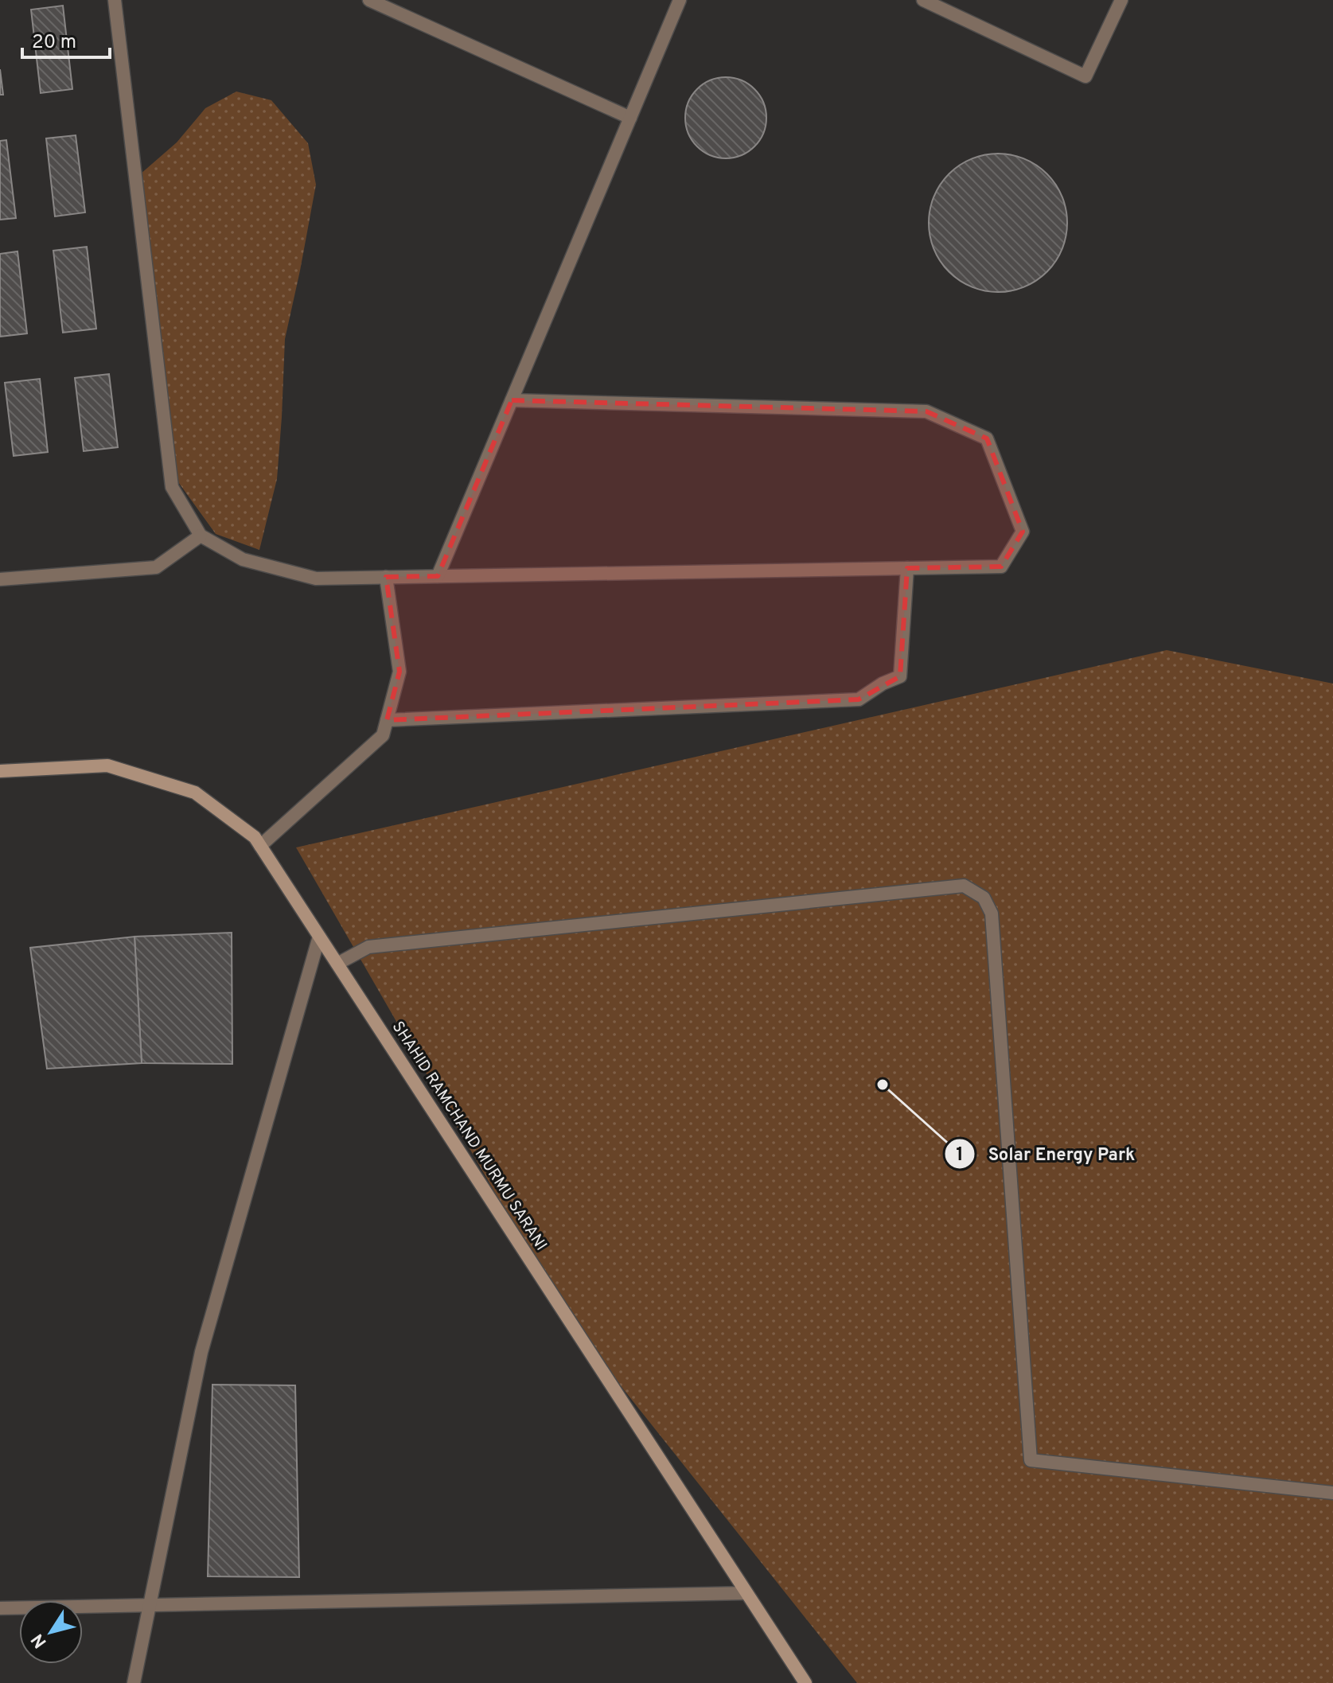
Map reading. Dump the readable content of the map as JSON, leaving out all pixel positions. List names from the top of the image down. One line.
{"streets":{"street":["SHAHID RAMCHAND MURMU SARANI"]},"places":["Solar Energy Park"],"scale_bar":"20 m","north":"bottom left"}
